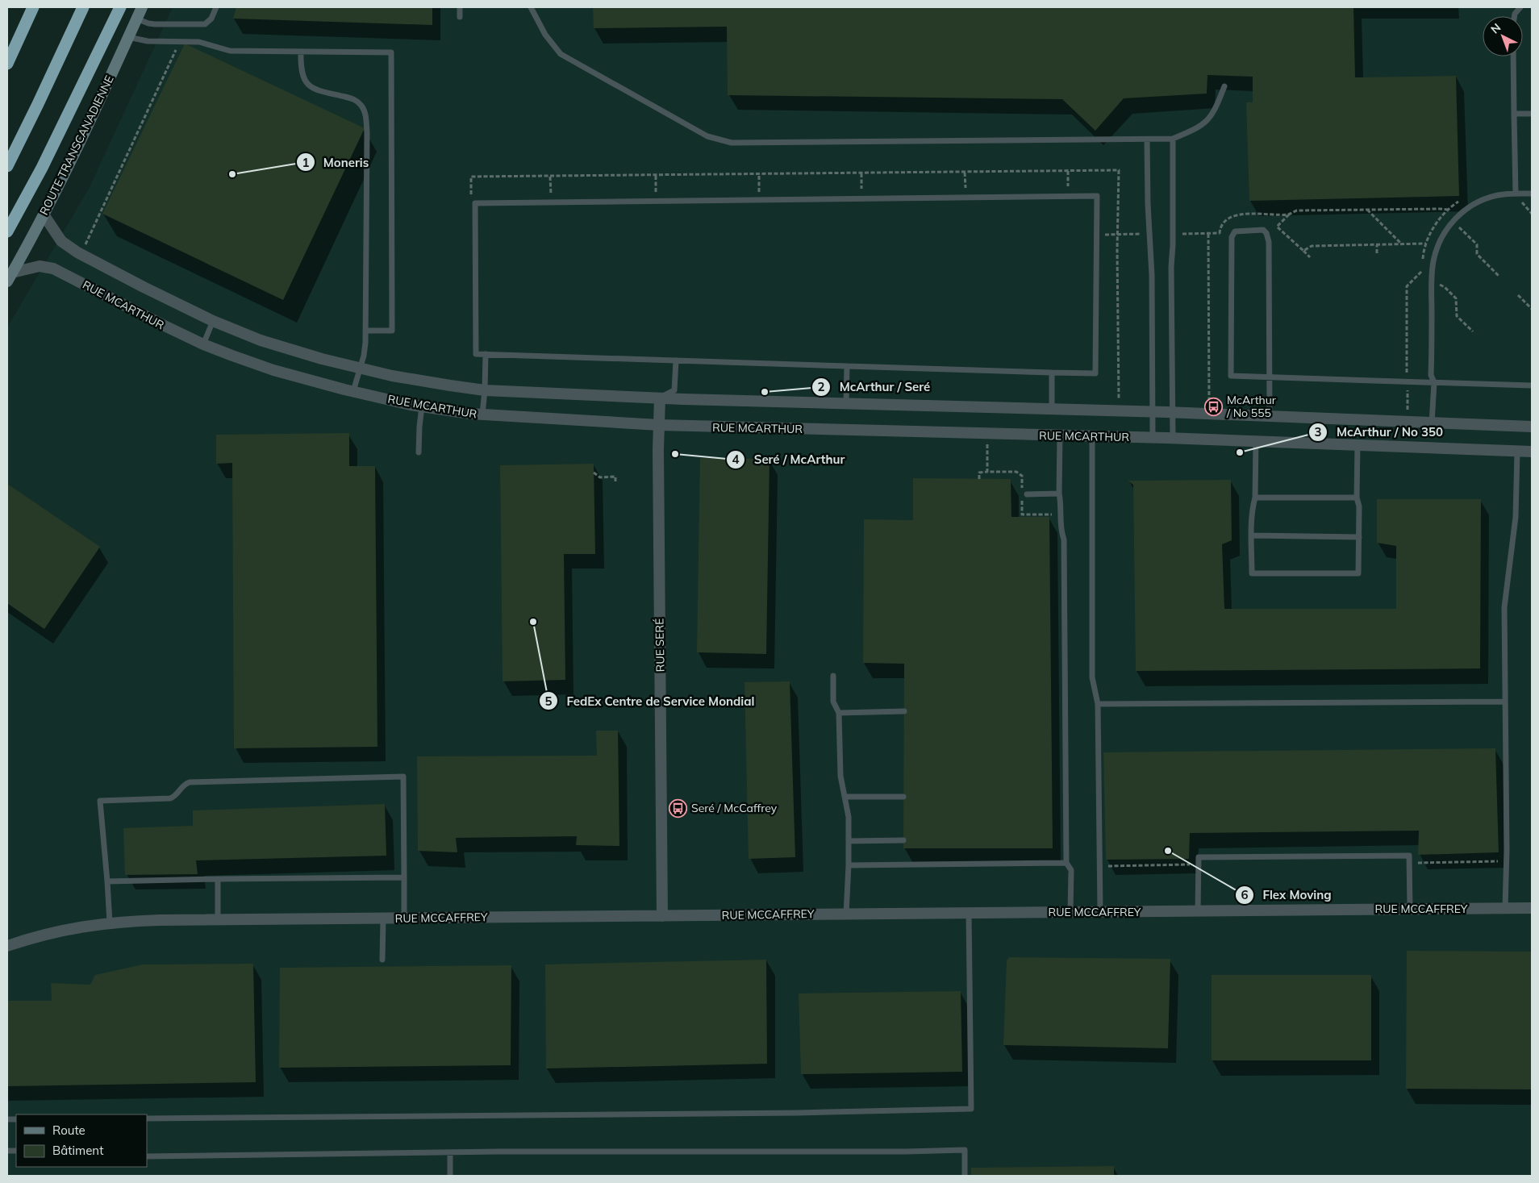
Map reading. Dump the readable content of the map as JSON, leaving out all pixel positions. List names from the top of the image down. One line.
{"streets":{"main road":["ROUTE TRANSCANADIENNE"],"street":["RUE MCARTHUR","RUE SERÉ","RUE MCCAFFREY"]},"crossings":[["ROUTE TRANSCANADIENNE","RUE MCARTHUR"],["RUE MCARTHUR","RUE SERÉ"],["RUE SERÉ","RUE MCCAFFREY"]],"places":{"other":["Moneris","McArthur / Seré","McArthur / No 350","Seré / McArthur","FedEx Centre de Service Mondial","Flex Moving"],"bus stop":["McArthur / No 555","Seré / McCaffrey"]},"legend":["Route","Bâtiment"],"north":"top left"}
